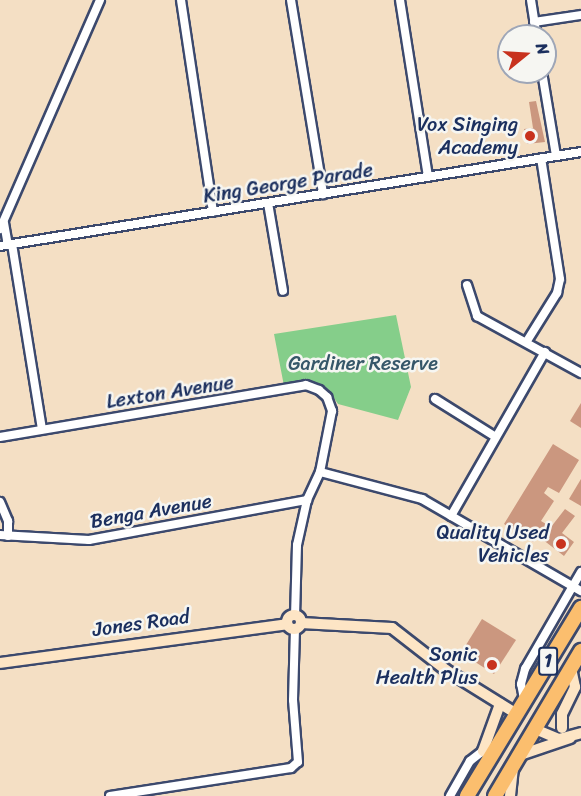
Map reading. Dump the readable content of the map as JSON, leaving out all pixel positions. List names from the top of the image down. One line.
{"streets":{"highway":["1"],"main road":["Jones Road"],"street":["King George Parade","Lexton Avenue","Benga Avenue"]},"crossings":[["Jones Road","1"]],"parks":["Gardiner Reserve"],"places":["Vox Singing Academy","Quality Used Vehicles","Sonic Health Plus"],"north":"right"}
